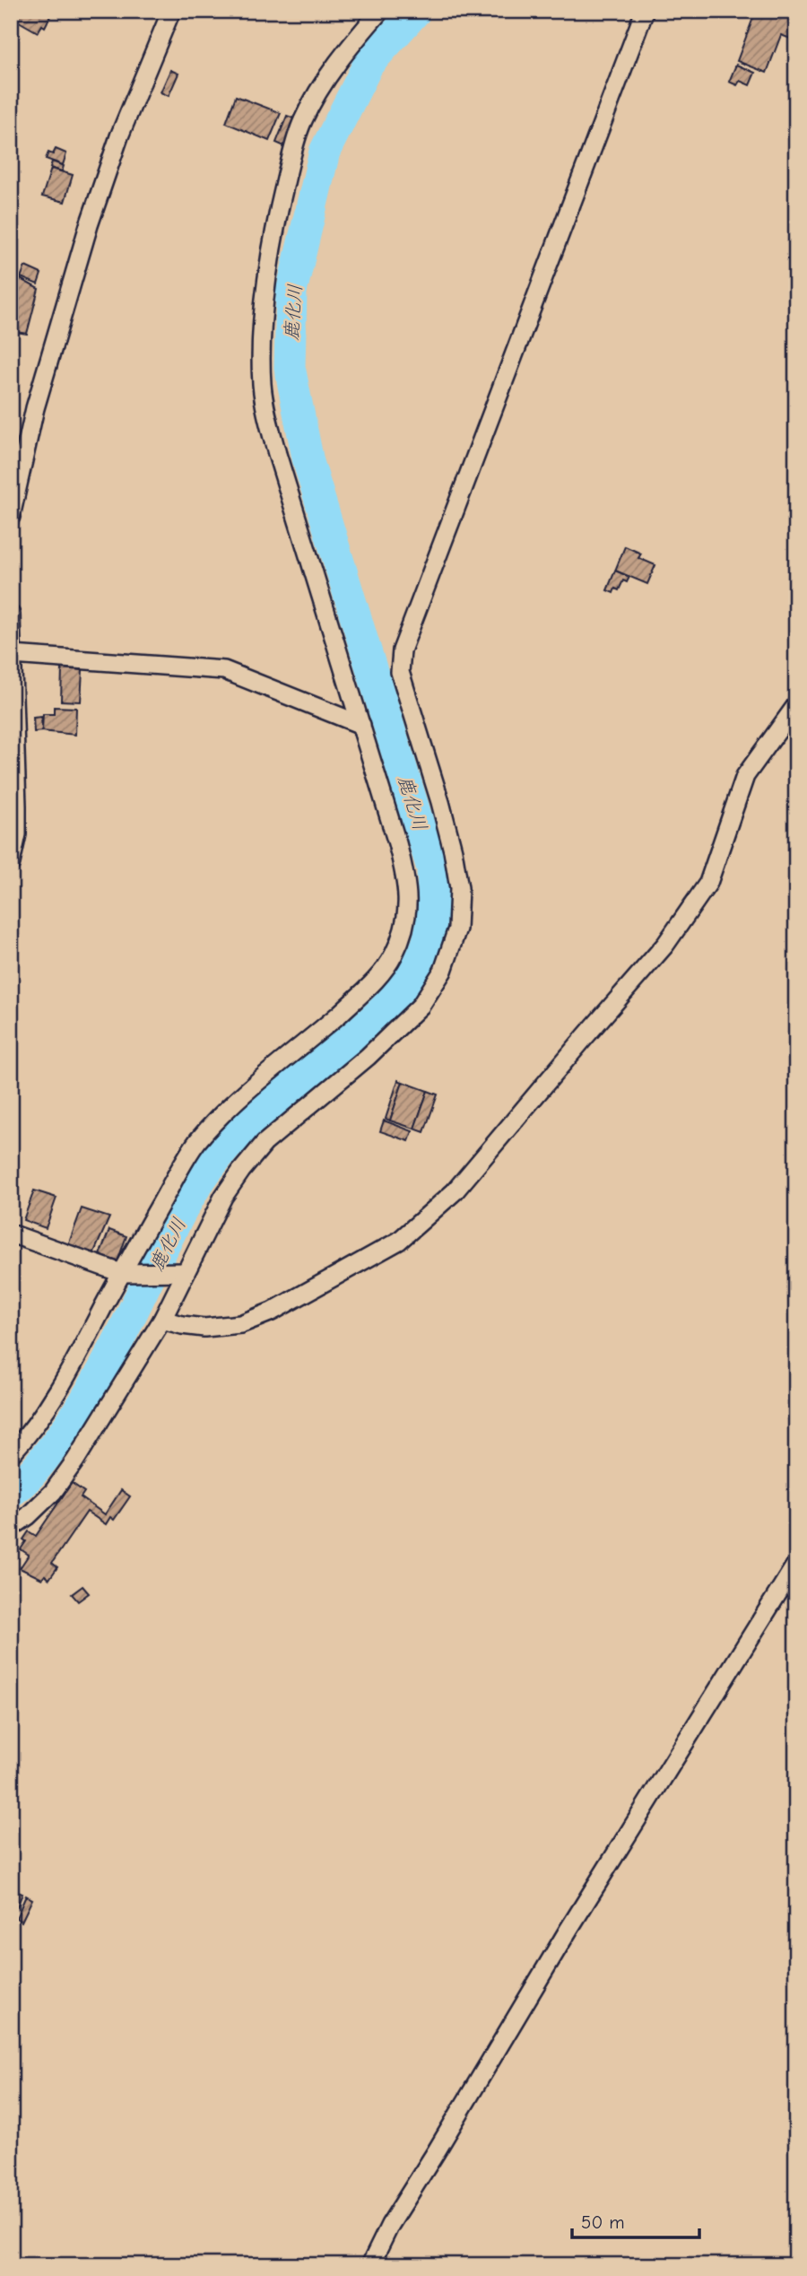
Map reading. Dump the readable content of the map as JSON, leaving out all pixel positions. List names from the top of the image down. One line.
{"water":["鹿化川"],"scale_bar":"50 m"}
